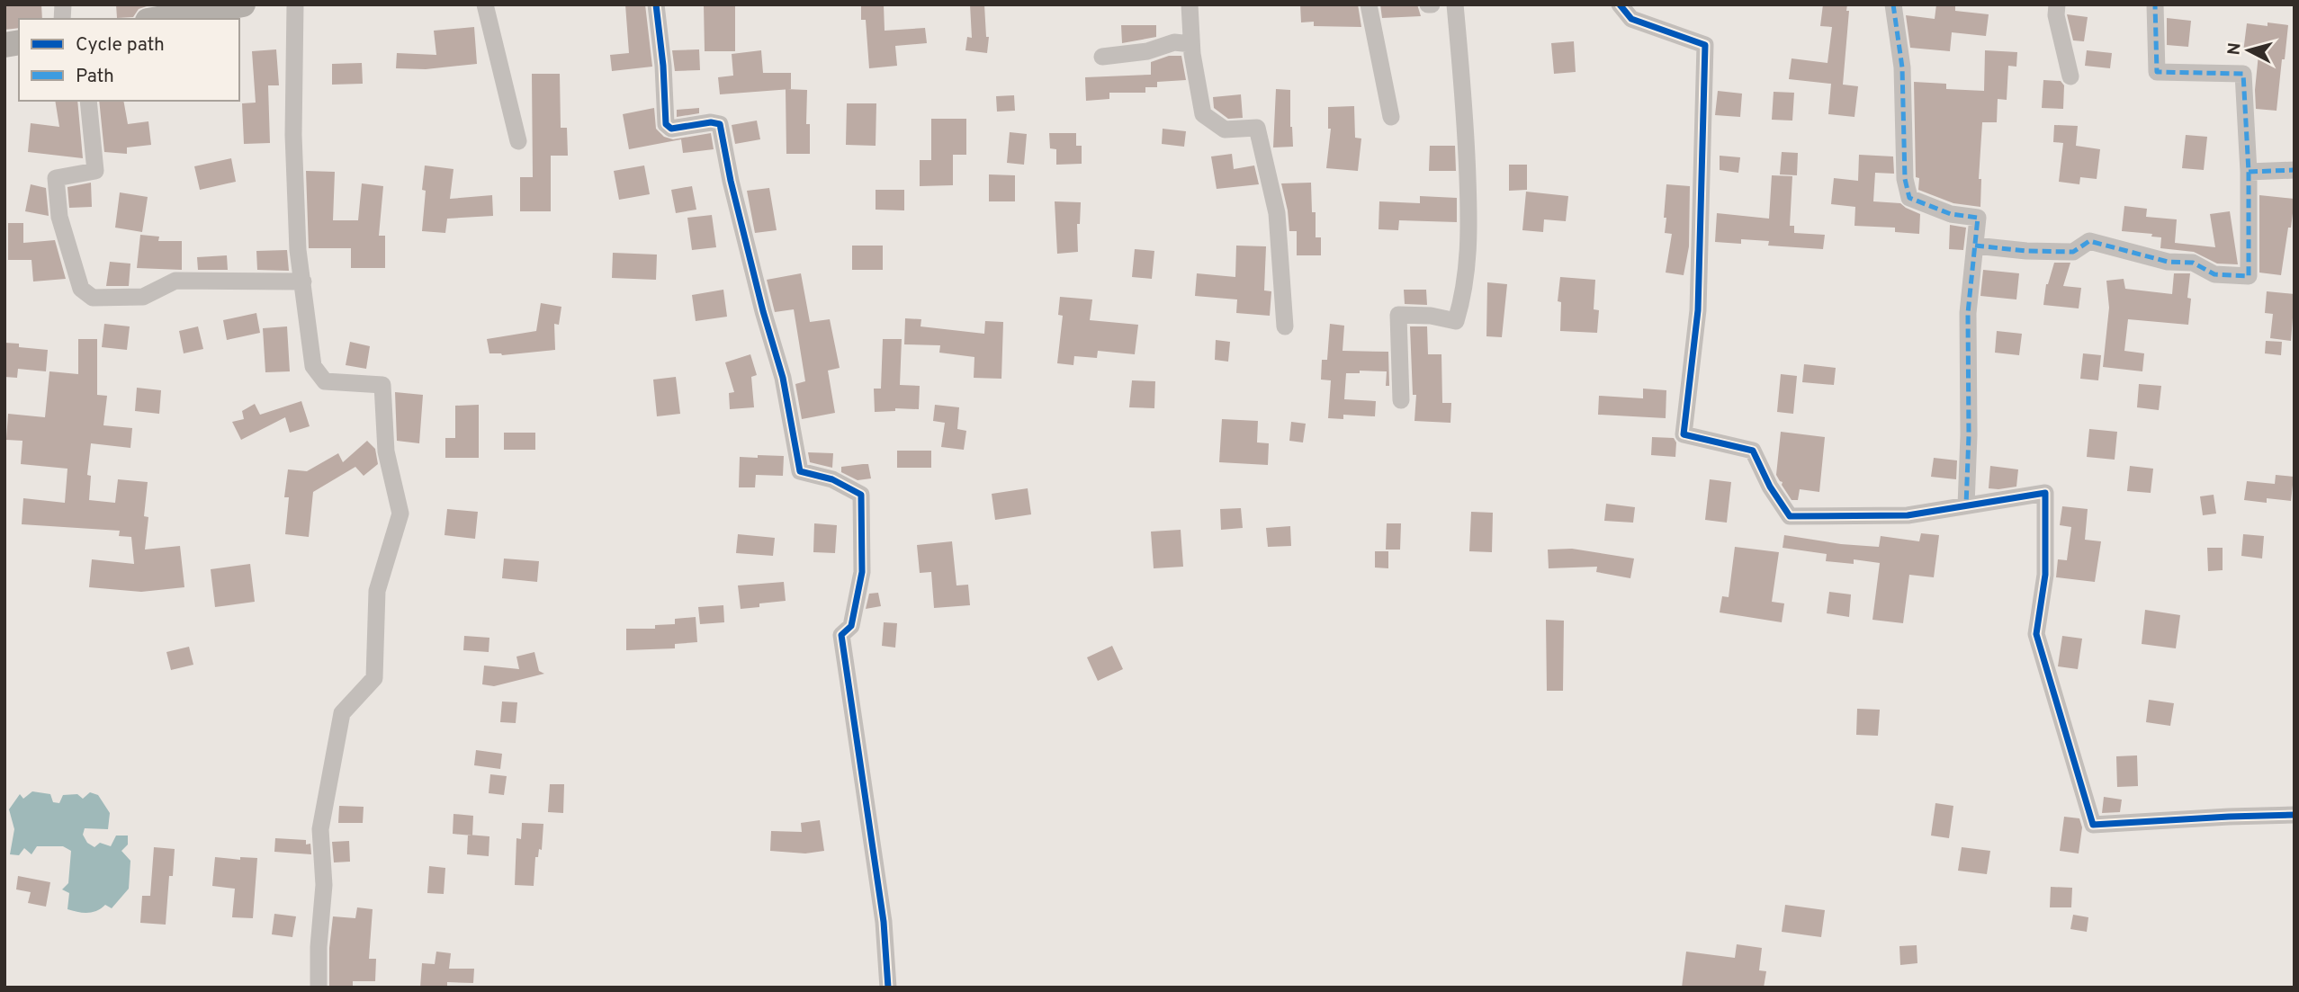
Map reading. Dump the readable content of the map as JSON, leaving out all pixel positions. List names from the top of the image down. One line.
{"legend":["Cycle path","Path"],"north":"left"}
